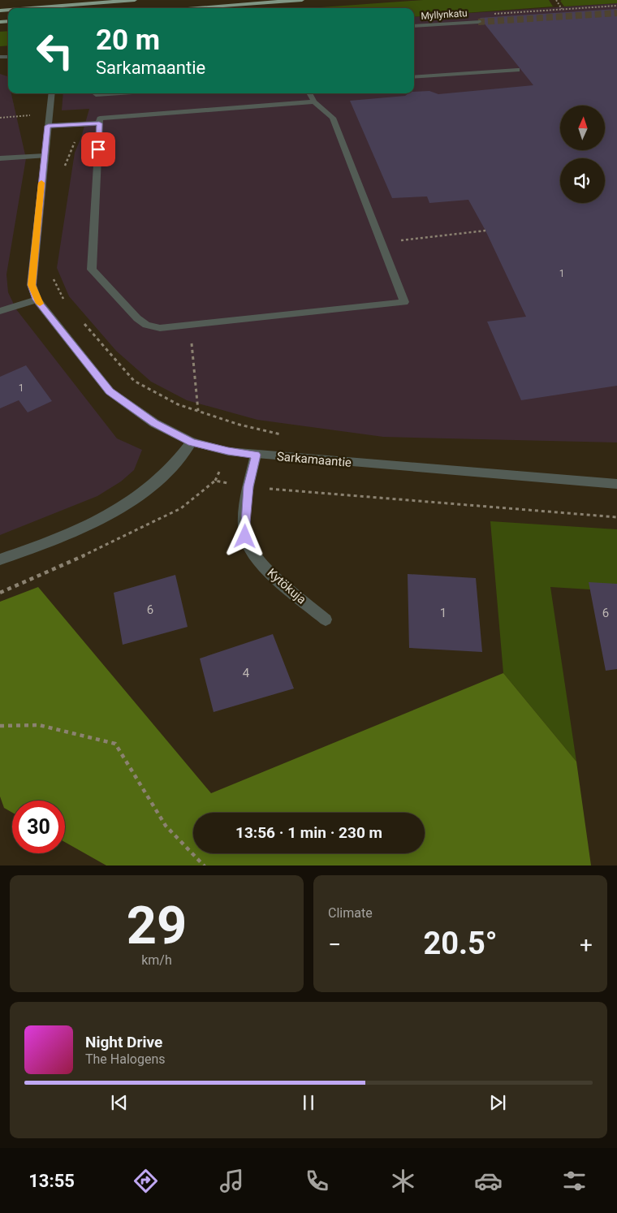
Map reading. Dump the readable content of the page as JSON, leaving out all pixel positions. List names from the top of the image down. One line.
{"streets":{"street":["Myllynkatu","Sarkamaantie","Kytökuja"]},"crossings":[["Sarkamaantie","Kytökuja"]],"house_numbers":["1","1","6","1","6","4"],"north":"top","page":{"turn":["20 m","Sarkamaantie"],"limit":"30","trip":"13:56 · 1 min · 230 m","tile":[["29","km/h"],"Climate"],"heat":["−","20.5°","+"],"song":["Night Drive","The Halogens"],"tabs":"13:55"}}
